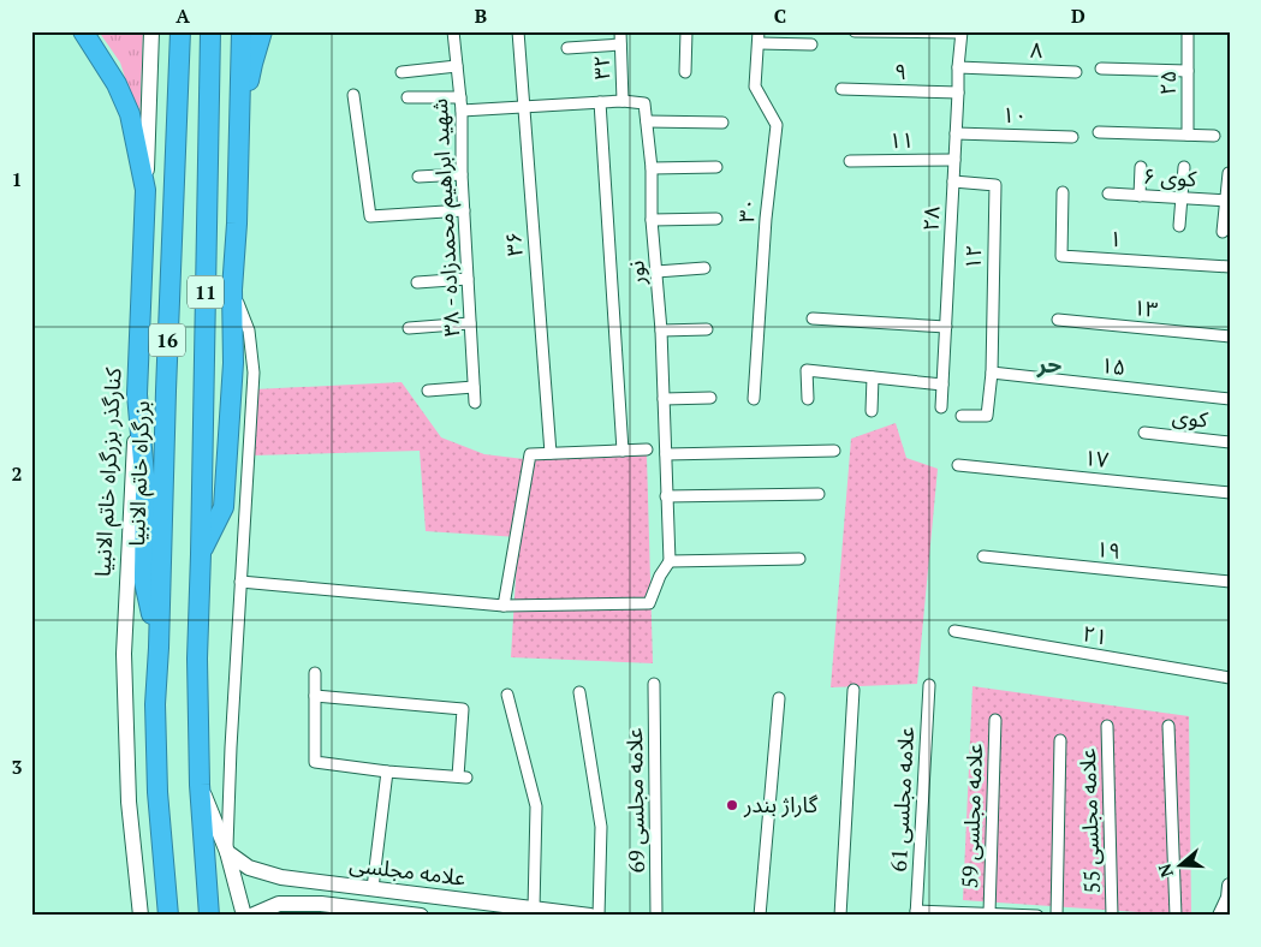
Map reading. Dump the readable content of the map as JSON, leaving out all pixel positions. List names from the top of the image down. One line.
{"streets":{"highway":["11","16","کنارگذر بزرگراه خاتم الانبیا","بزرگراه خاتم الانبیا"],"main road":["علامه مجلسی"],"street":["۸","۳۲","۹","۲۵","۱۰","۱۱","کوی ۶","۳۰","شهید ابراهیم محمدزاده - ۳۸","۲۸","۱","۳۶","۱۲","نور","۱۳","۱۵","کوی","۱۷","۱۹","۲۱","علامه مجلسی 61","علامه مجلسی 69","علامه مجلسی 59","علامه مجلسی 55"]},"crossings":[["۸","۲۸"],["۳۲","نور"],["۹","۲۸"],["۱۰","۲۸"],["۱۱","۲۸"],["شهید ابراهیم محمدزاده - ۳۸","نور"],["۲۸","۱۲"],["۳۶","نور"],["۱۲","۱۵"],["16","کنارگذر بزرگراه خاتم الانبیا"],["16","بزرگراه خاتم الانبیا"]],"districts":["حر"],"places":["گاراژ بندر"],"north":"left","grid":{"columns":["A","B","C","D"],"rows":["1","2","3"]}}
